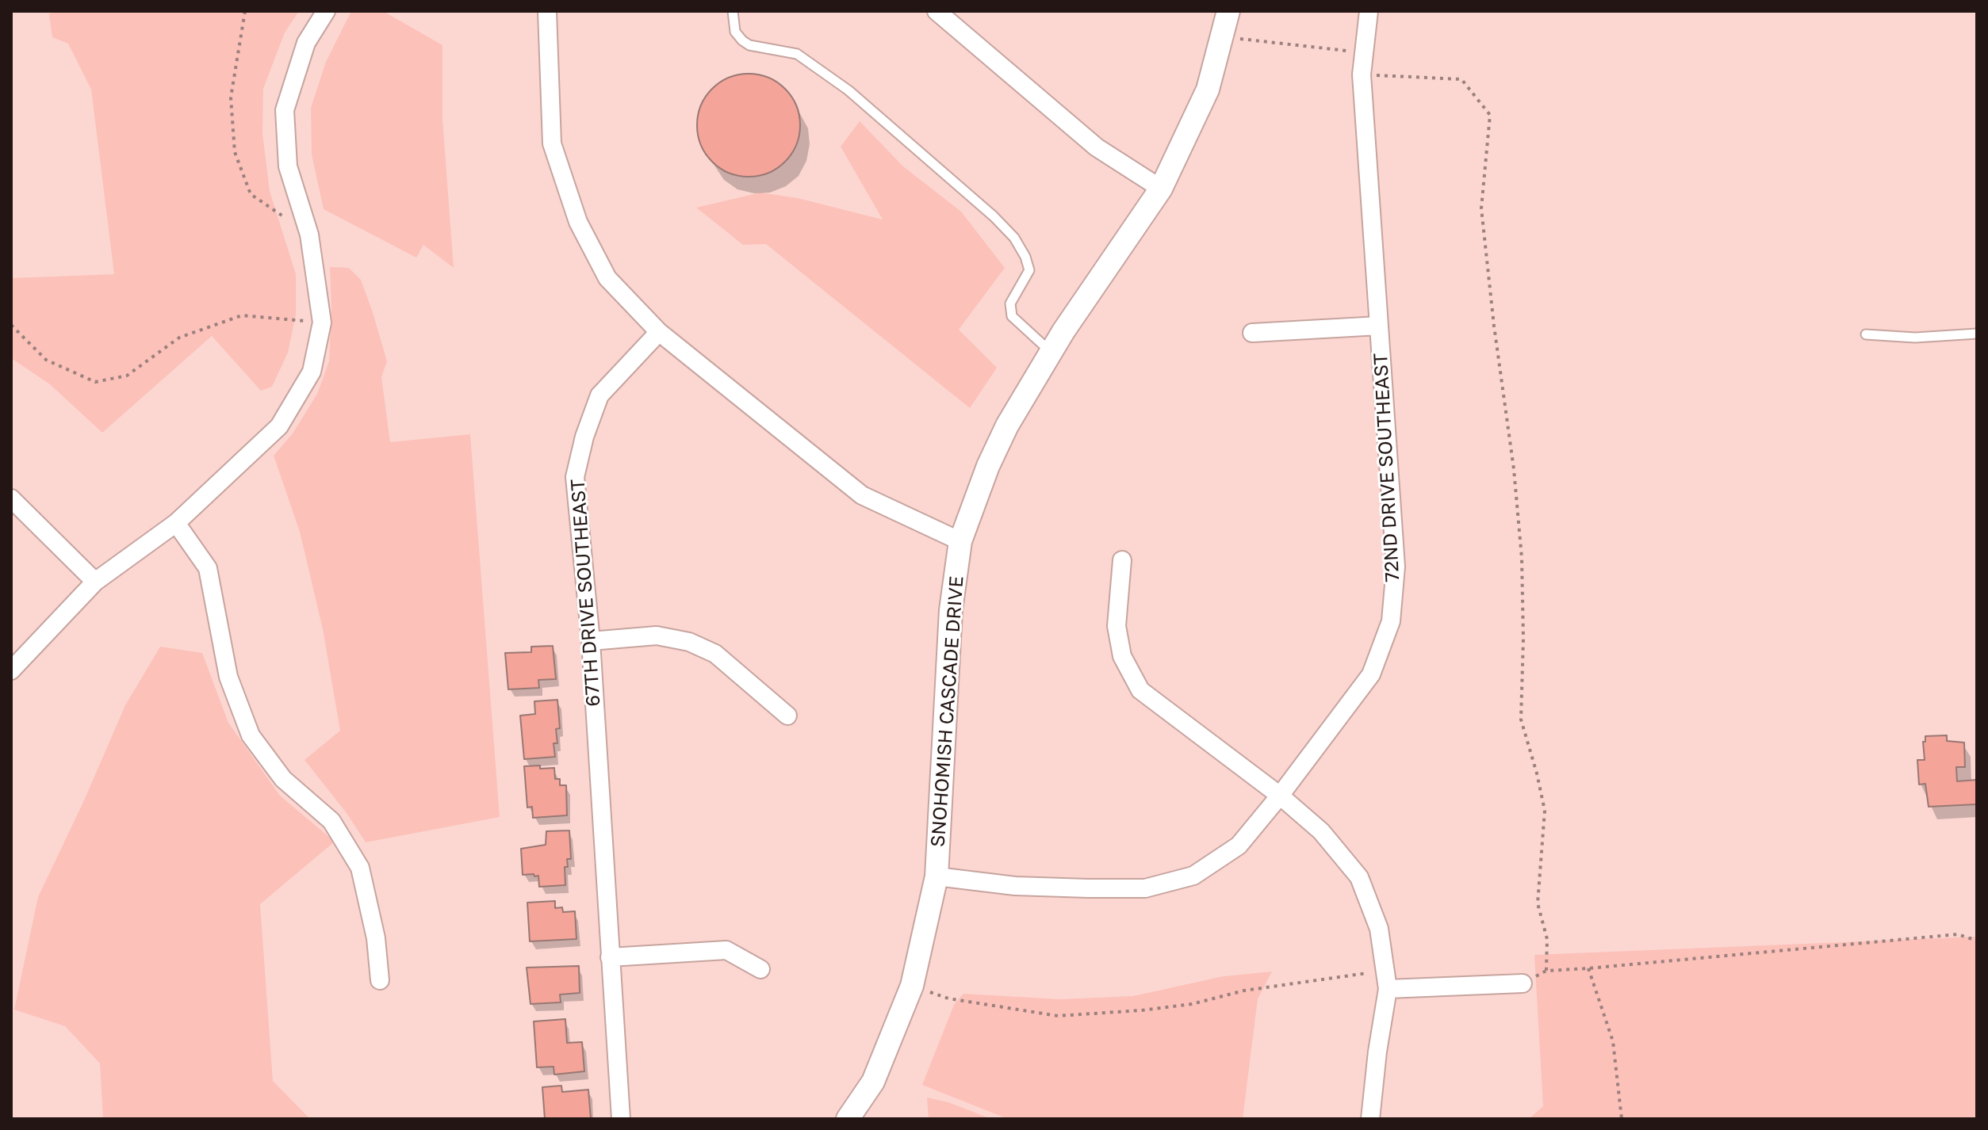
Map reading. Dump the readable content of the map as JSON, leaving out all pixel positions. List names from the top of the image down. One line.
{"streets":{"street":["72ND DRIVE SOUTHEAST","67TH DRIVE SOUTHEAST","SNOHOMISH CASCADE DRIVE"]},"crossings":[["72ND DRIVE SOUTHEAST","SNOHOMISH CASCADE DRIVE"]]}
